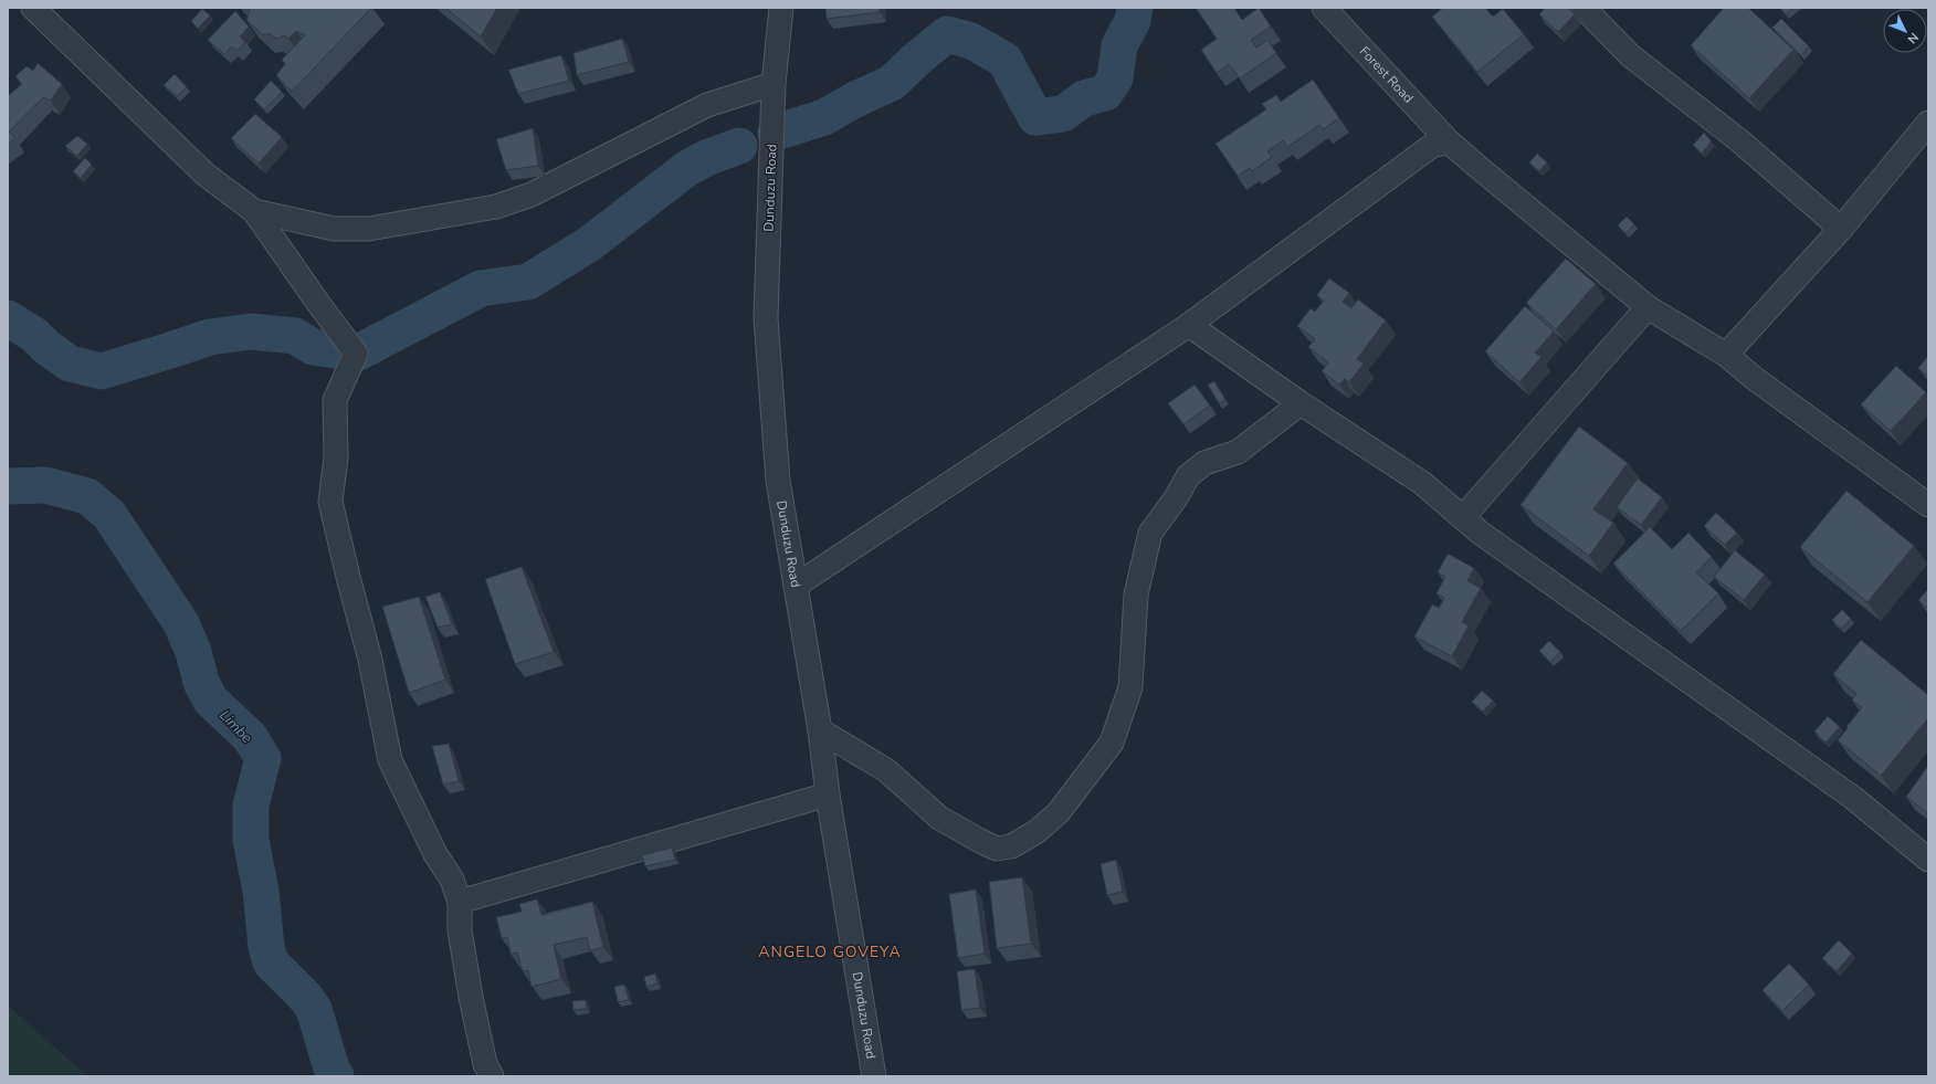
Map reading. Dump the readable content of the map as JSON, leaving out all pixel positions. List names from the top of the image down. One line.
{"streets":{"street":["Forest Road","Dunduzu Road"]},"districts":["ANGELO GOVEYA"],"water":["Limbe"],"north":"bottom right"}
